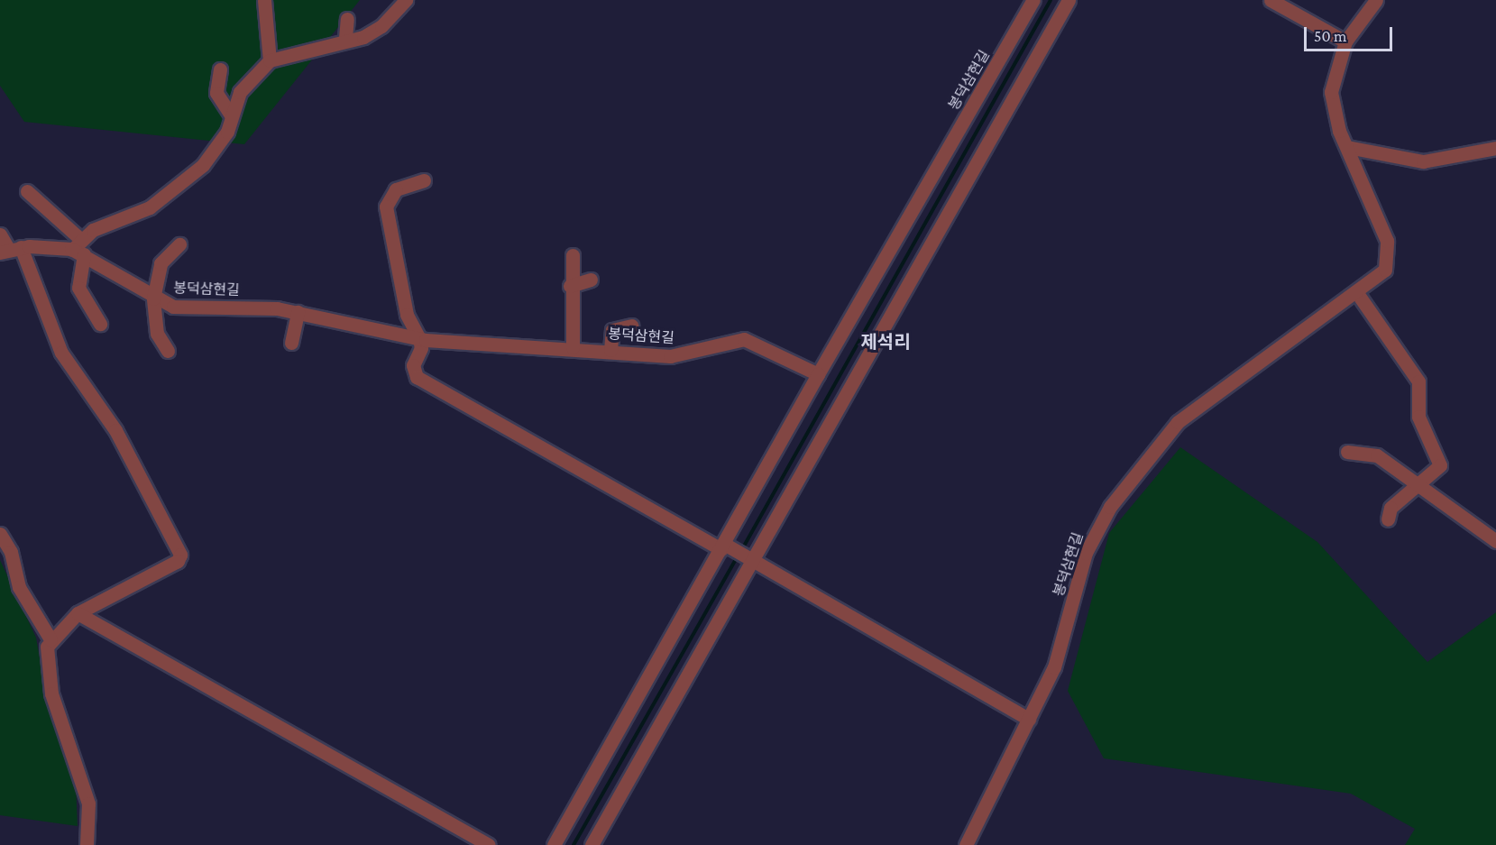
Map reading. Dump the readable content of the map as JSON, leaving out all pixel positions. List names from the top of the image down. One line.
{"streets":{"street":["봉덕삼현길"]},"districts":["제석리"],"scale_bar":"50 m"}
